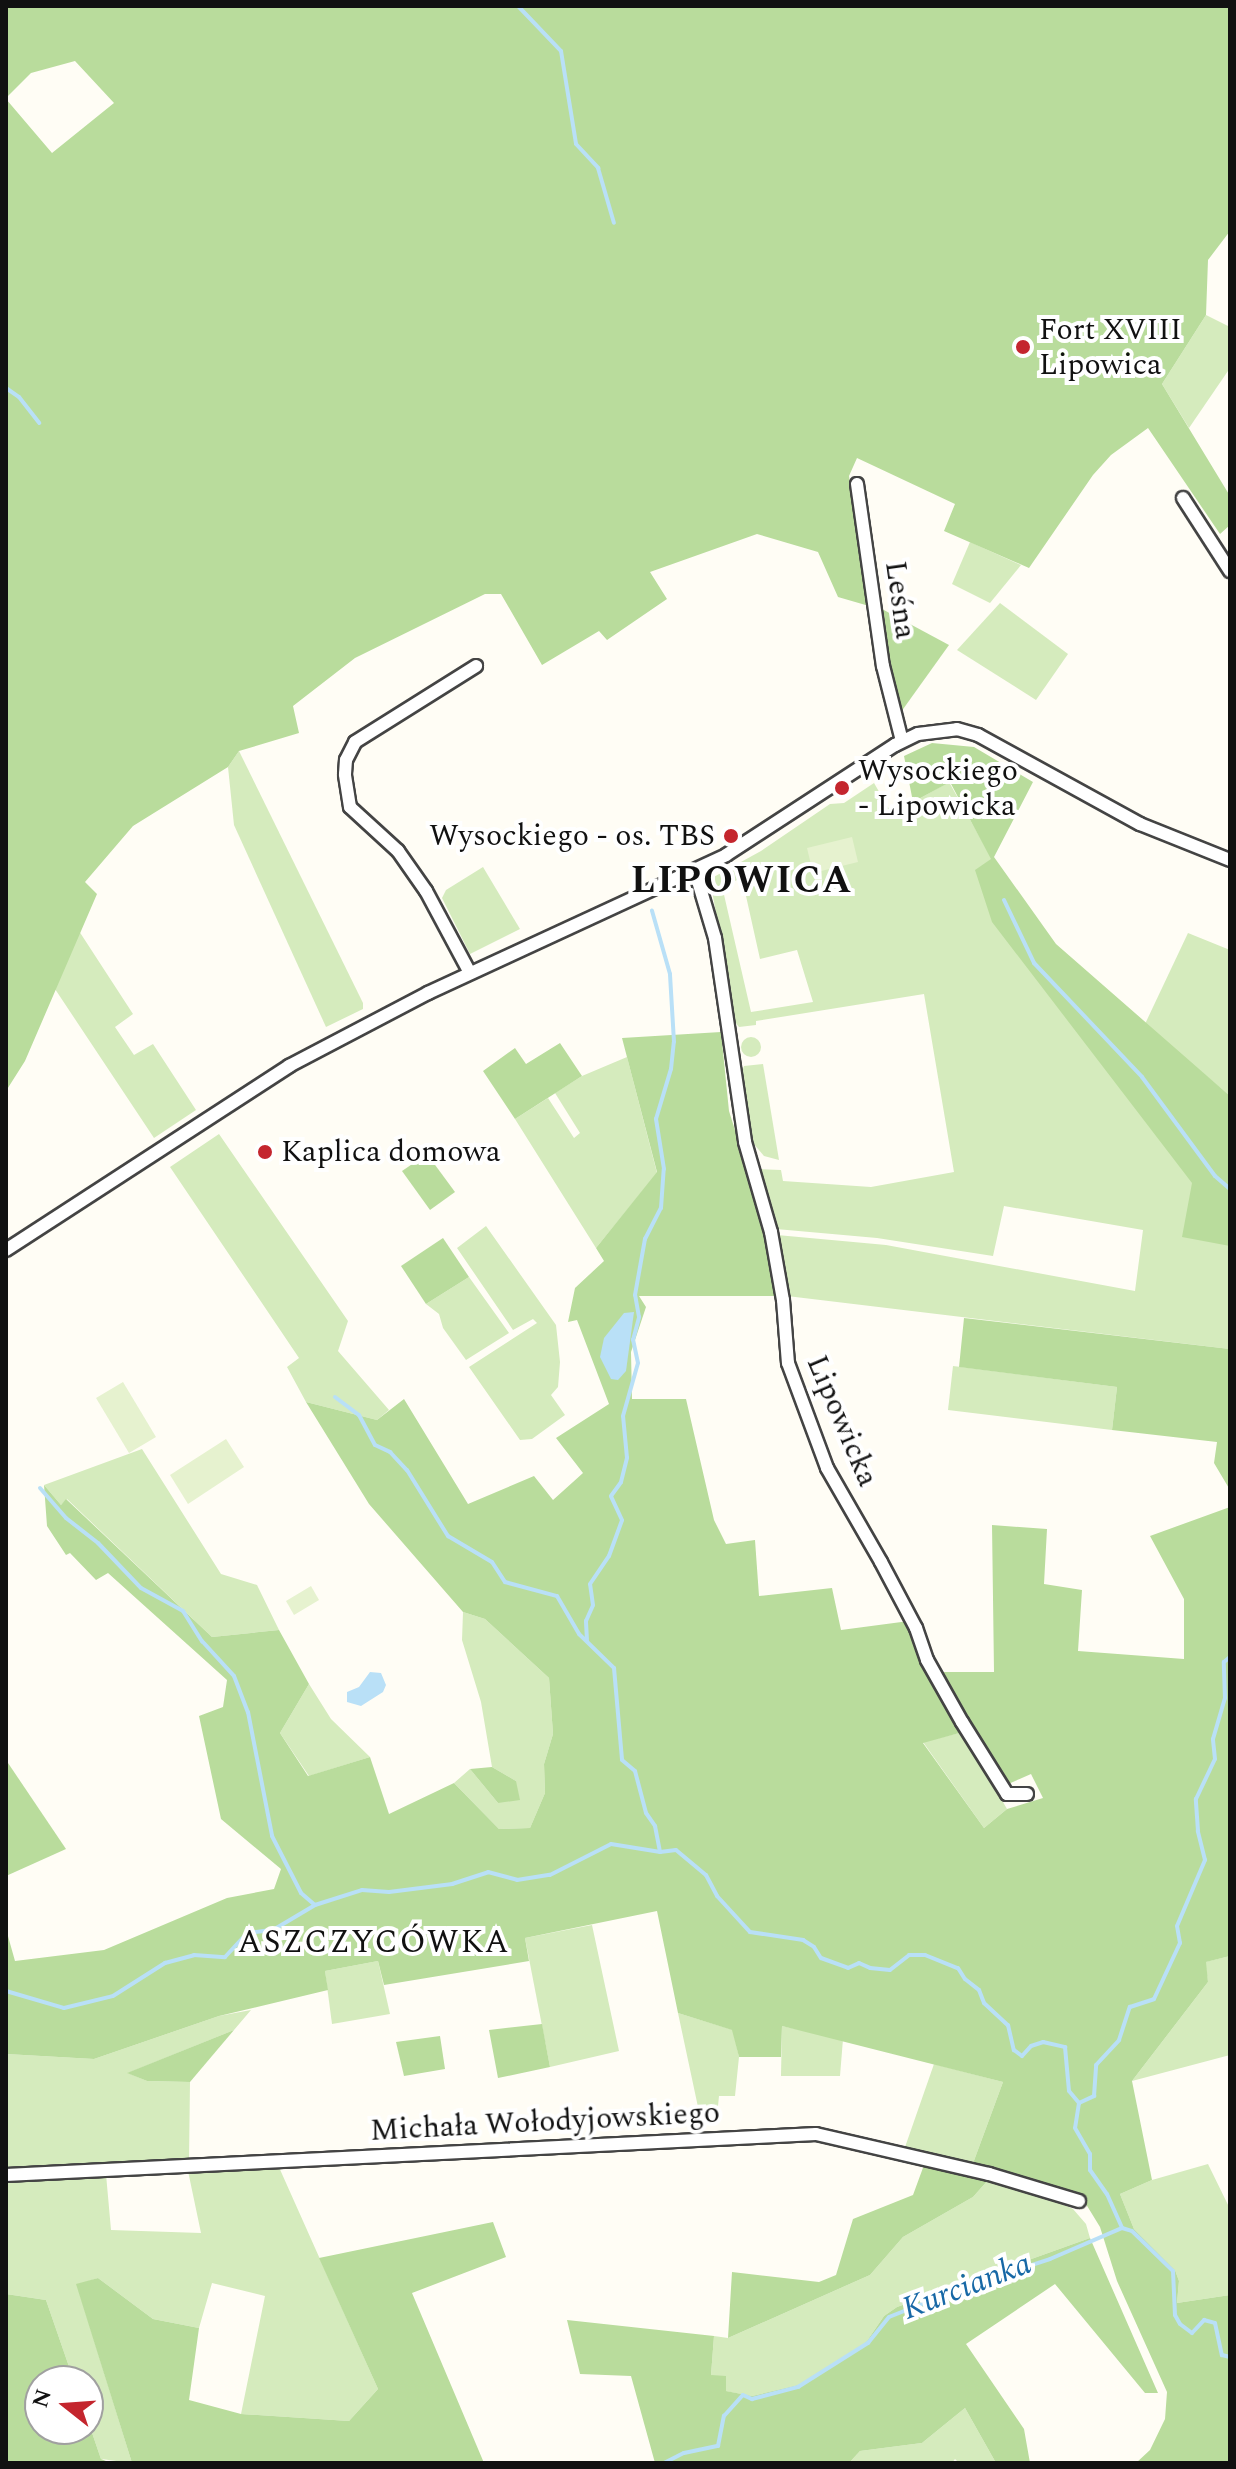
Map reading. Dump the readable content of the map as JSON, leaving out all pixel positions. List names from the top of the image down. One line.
{"streets":{"street":["Leśna","Lipowicka","Michała Wołodyjowskiego"]},"districts":["LIPOWICA","ASZCZYCÓWKA"],"water":["Kurcianka"],"places":["Fort XVIII Lipowica","Wysockiego - Lipowicka","Wysockiego - os. TBS","Kaplica domowa"],"north":"left"}
